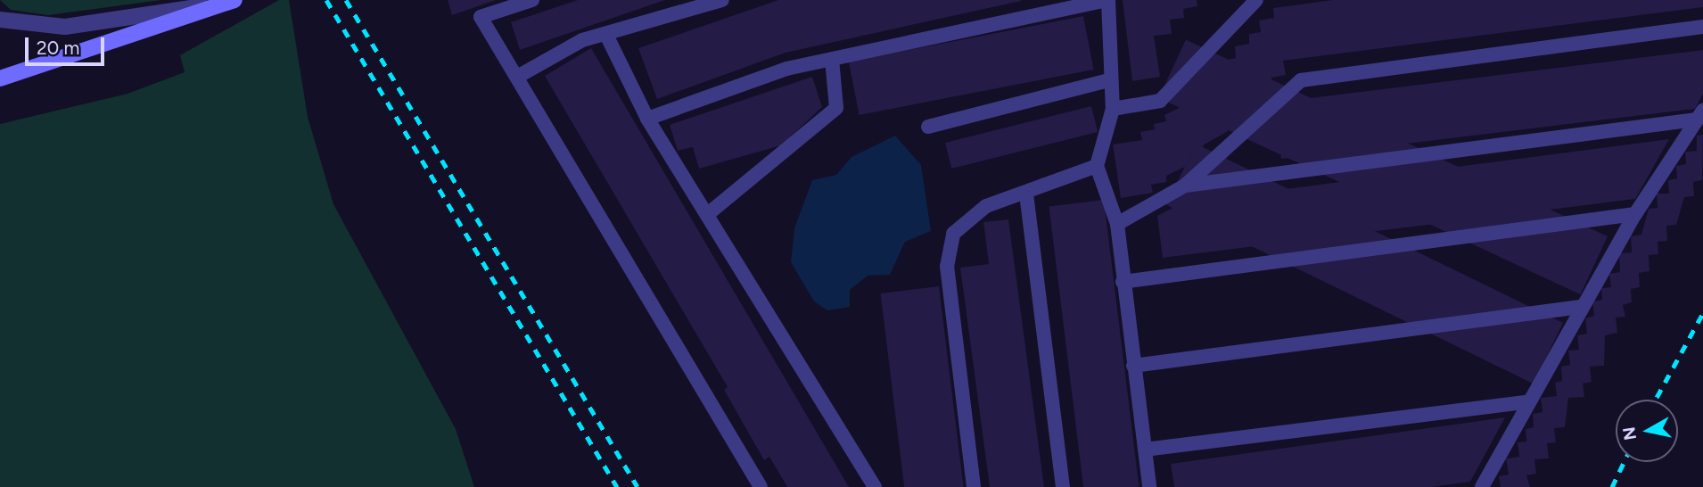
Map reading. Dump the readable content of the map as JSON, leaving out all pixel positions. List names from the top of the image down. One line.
{"scale_bar":"20 m","north":"left"}
